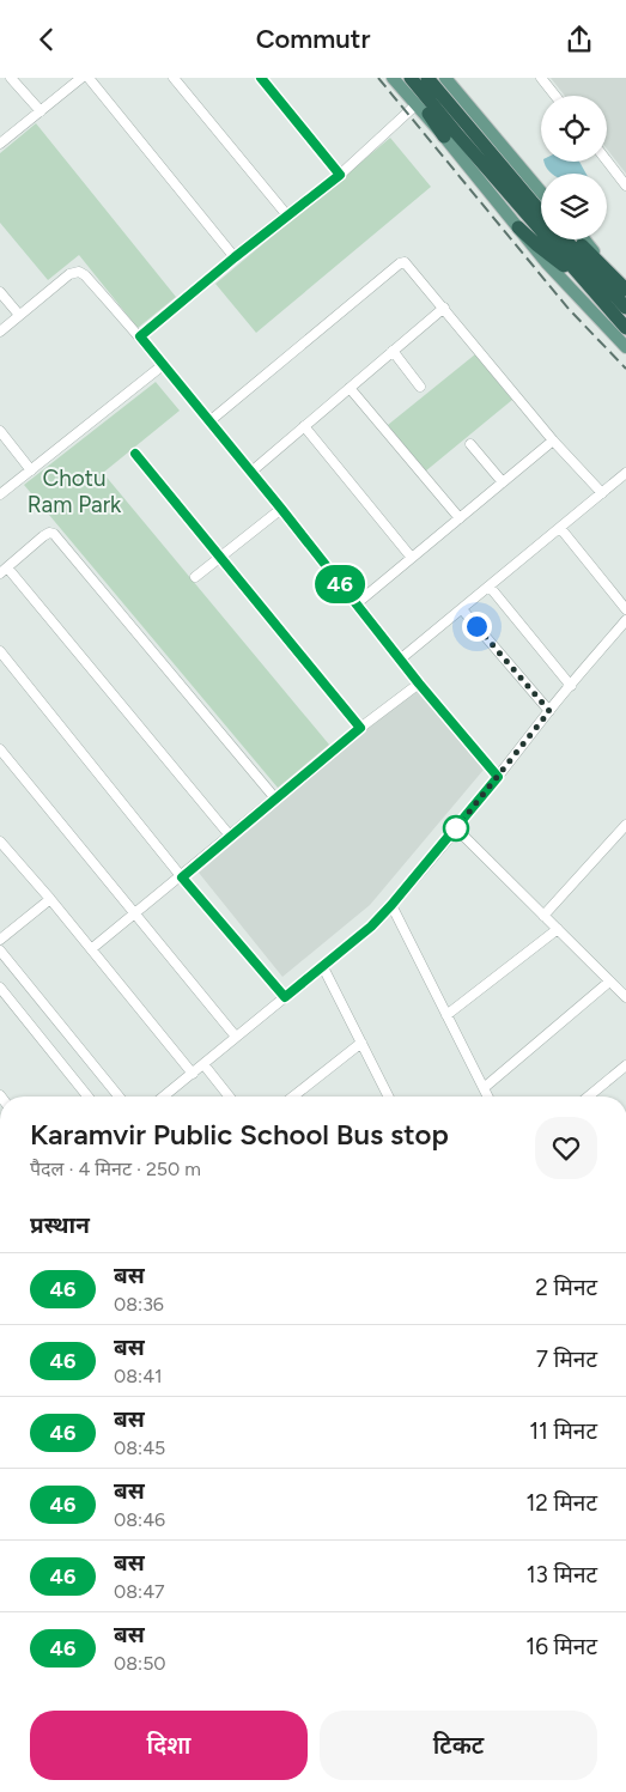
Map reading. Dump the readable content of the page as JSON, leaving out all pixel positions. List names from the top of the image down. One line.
{"parks":["Chotu Ram Park"],"lines":["bus line 46"],"page":{"header":"Commutr","on_map":"46","heading":[["Karamvir Public School Bus stop","पैदल · 4 मिनट · 250 m"],"प्रस्थान"],"list":[{"mark":"46","name":"बस","note":"08:36","value":"2 मिनट"},{"mark":"46","name":"बस","note":"08:41","value":"7 मिनट"},{"mark":"46","name":"बस","note":"08:45","value":"11 मिनट"},{"mark":"46","name":"बस","note":"08:46","value":"12 मिनट"},{"mark":"46","name":"बस","note":"08:47","value":"13 मिनट"},{"mark":"46","name":"बस","note":"08:50","value":"16 मिनट"}],"buttons":["दिशा","टिकट"]}}
